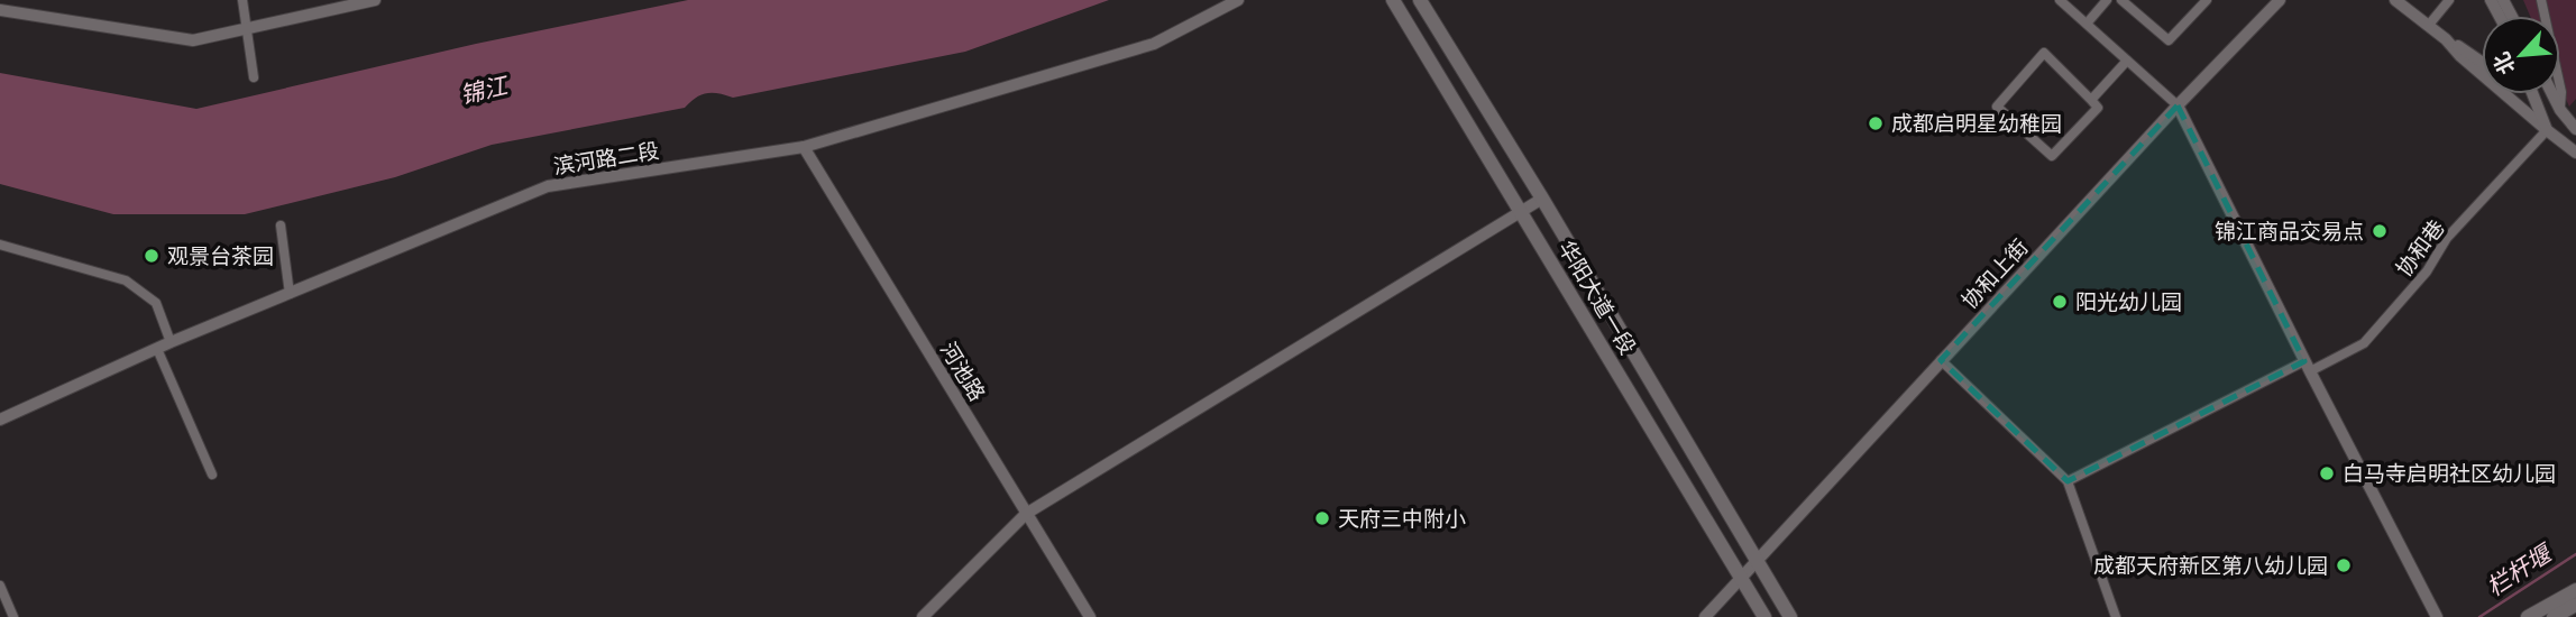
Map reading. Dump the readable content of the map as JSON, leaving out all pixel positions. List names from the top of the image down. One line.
{"streets":{"main road":["华阳大道一段"],"street":["滨河路二段","协和巷","协和上街","河池路"]},"crossings":[["滨河路二段","河池路"],["协和上街","华阳大道一段"]],"water":["锦江","栏杆堰"],"places":["成都启明星幼稚园","锦江商品交易点","观景台茶园","阳光幼儿园","白马寺启明社区幼儿园","天府三中附小","成都天府新区第八幼儿园"],"north":"bottom left"}
